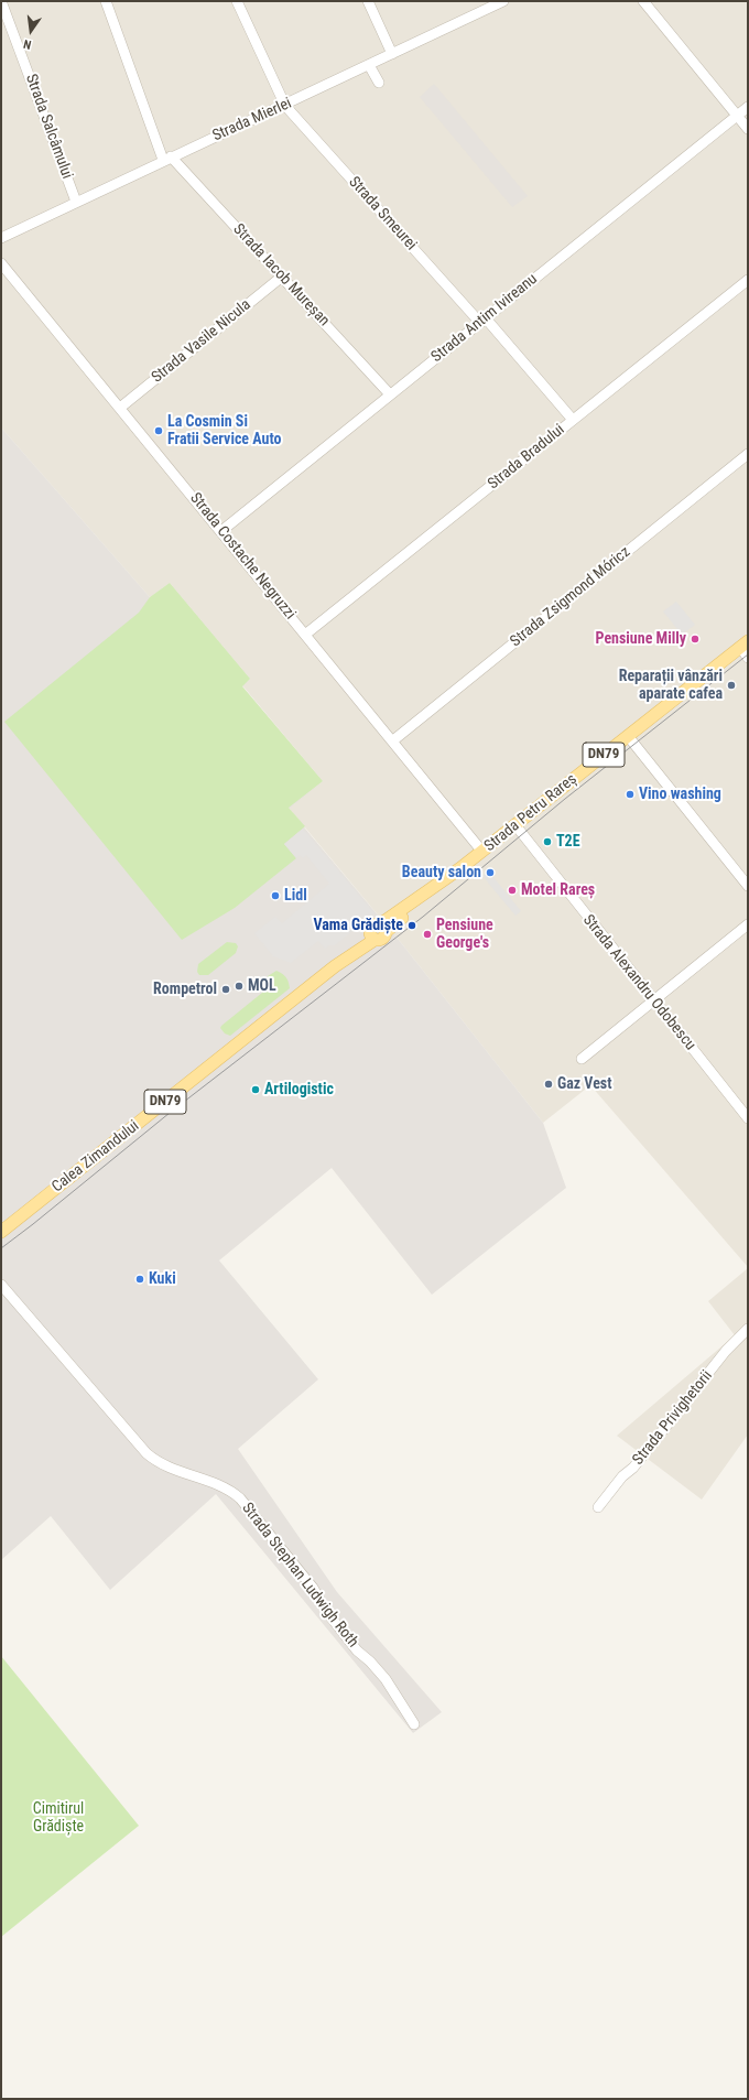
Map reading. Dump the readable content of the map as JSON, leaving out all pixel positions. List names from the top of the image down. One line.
{"streets":{"main road":["DN79","Strada Petru Rareș","Calea Zimandului"],"street":["Strada Mierlei","Strada Salcâmului","Strada Smeurei","Strada Iacob Mureșan","Strada Antim Ivireanu","Strada Vasile Nicula","Strada Bradului","Strada Costache Negruzzi","Strada Zsigmond Móricz","Strada Alexandru Odobescu","Strada Privighetorii","Strada Stephan Ludwigh Roth"]},"crossings":[["Strada Mierlei","Strada Salcâmului"],["Strada Mierlei","Strada Smeurei"],["Strada Mierlei","Strada Iacob Mureșan"],["Strada Smeurei","Strada Antim Ivireanu"],["Strada Smeurei","Strada Bradului"],["Strada Iacob Mureșan","Strada Antim Ivireanu"],["Strada Iacob Mureșan","Strada Vasile Nicula"],["Strada Antim Ivireanu","Strada Costache Negruzzi"],["Strada Vasile Nicula","Strada Costache Negruzzi"],["Strada Bradului","Strada Costache Negruzzi"],["Strada Costache Negruzzi","Strada Zsigmond Móricz"],["Strada Costache Negruzzi","Strada Petru Rareș"],["Strada Petru Rareș","Strada Alexandru Odobescu"],["Strada Petru Rareș","Calea Zimandului"]],"parks":["Cimitirul Grădiște"],"places":["La Cosmin Si Fratii Service Auto","Pensiune Milly","Reparații vânzări aparate cafea","Vino washing","T2E","Beauty salon","Motel Rareș","Lidl","Vama Grădiște","Pensiune George's","MOL","Rompetrol","Gaz Vest","Artilogistic","Kuki"],"north":"bottom"}
